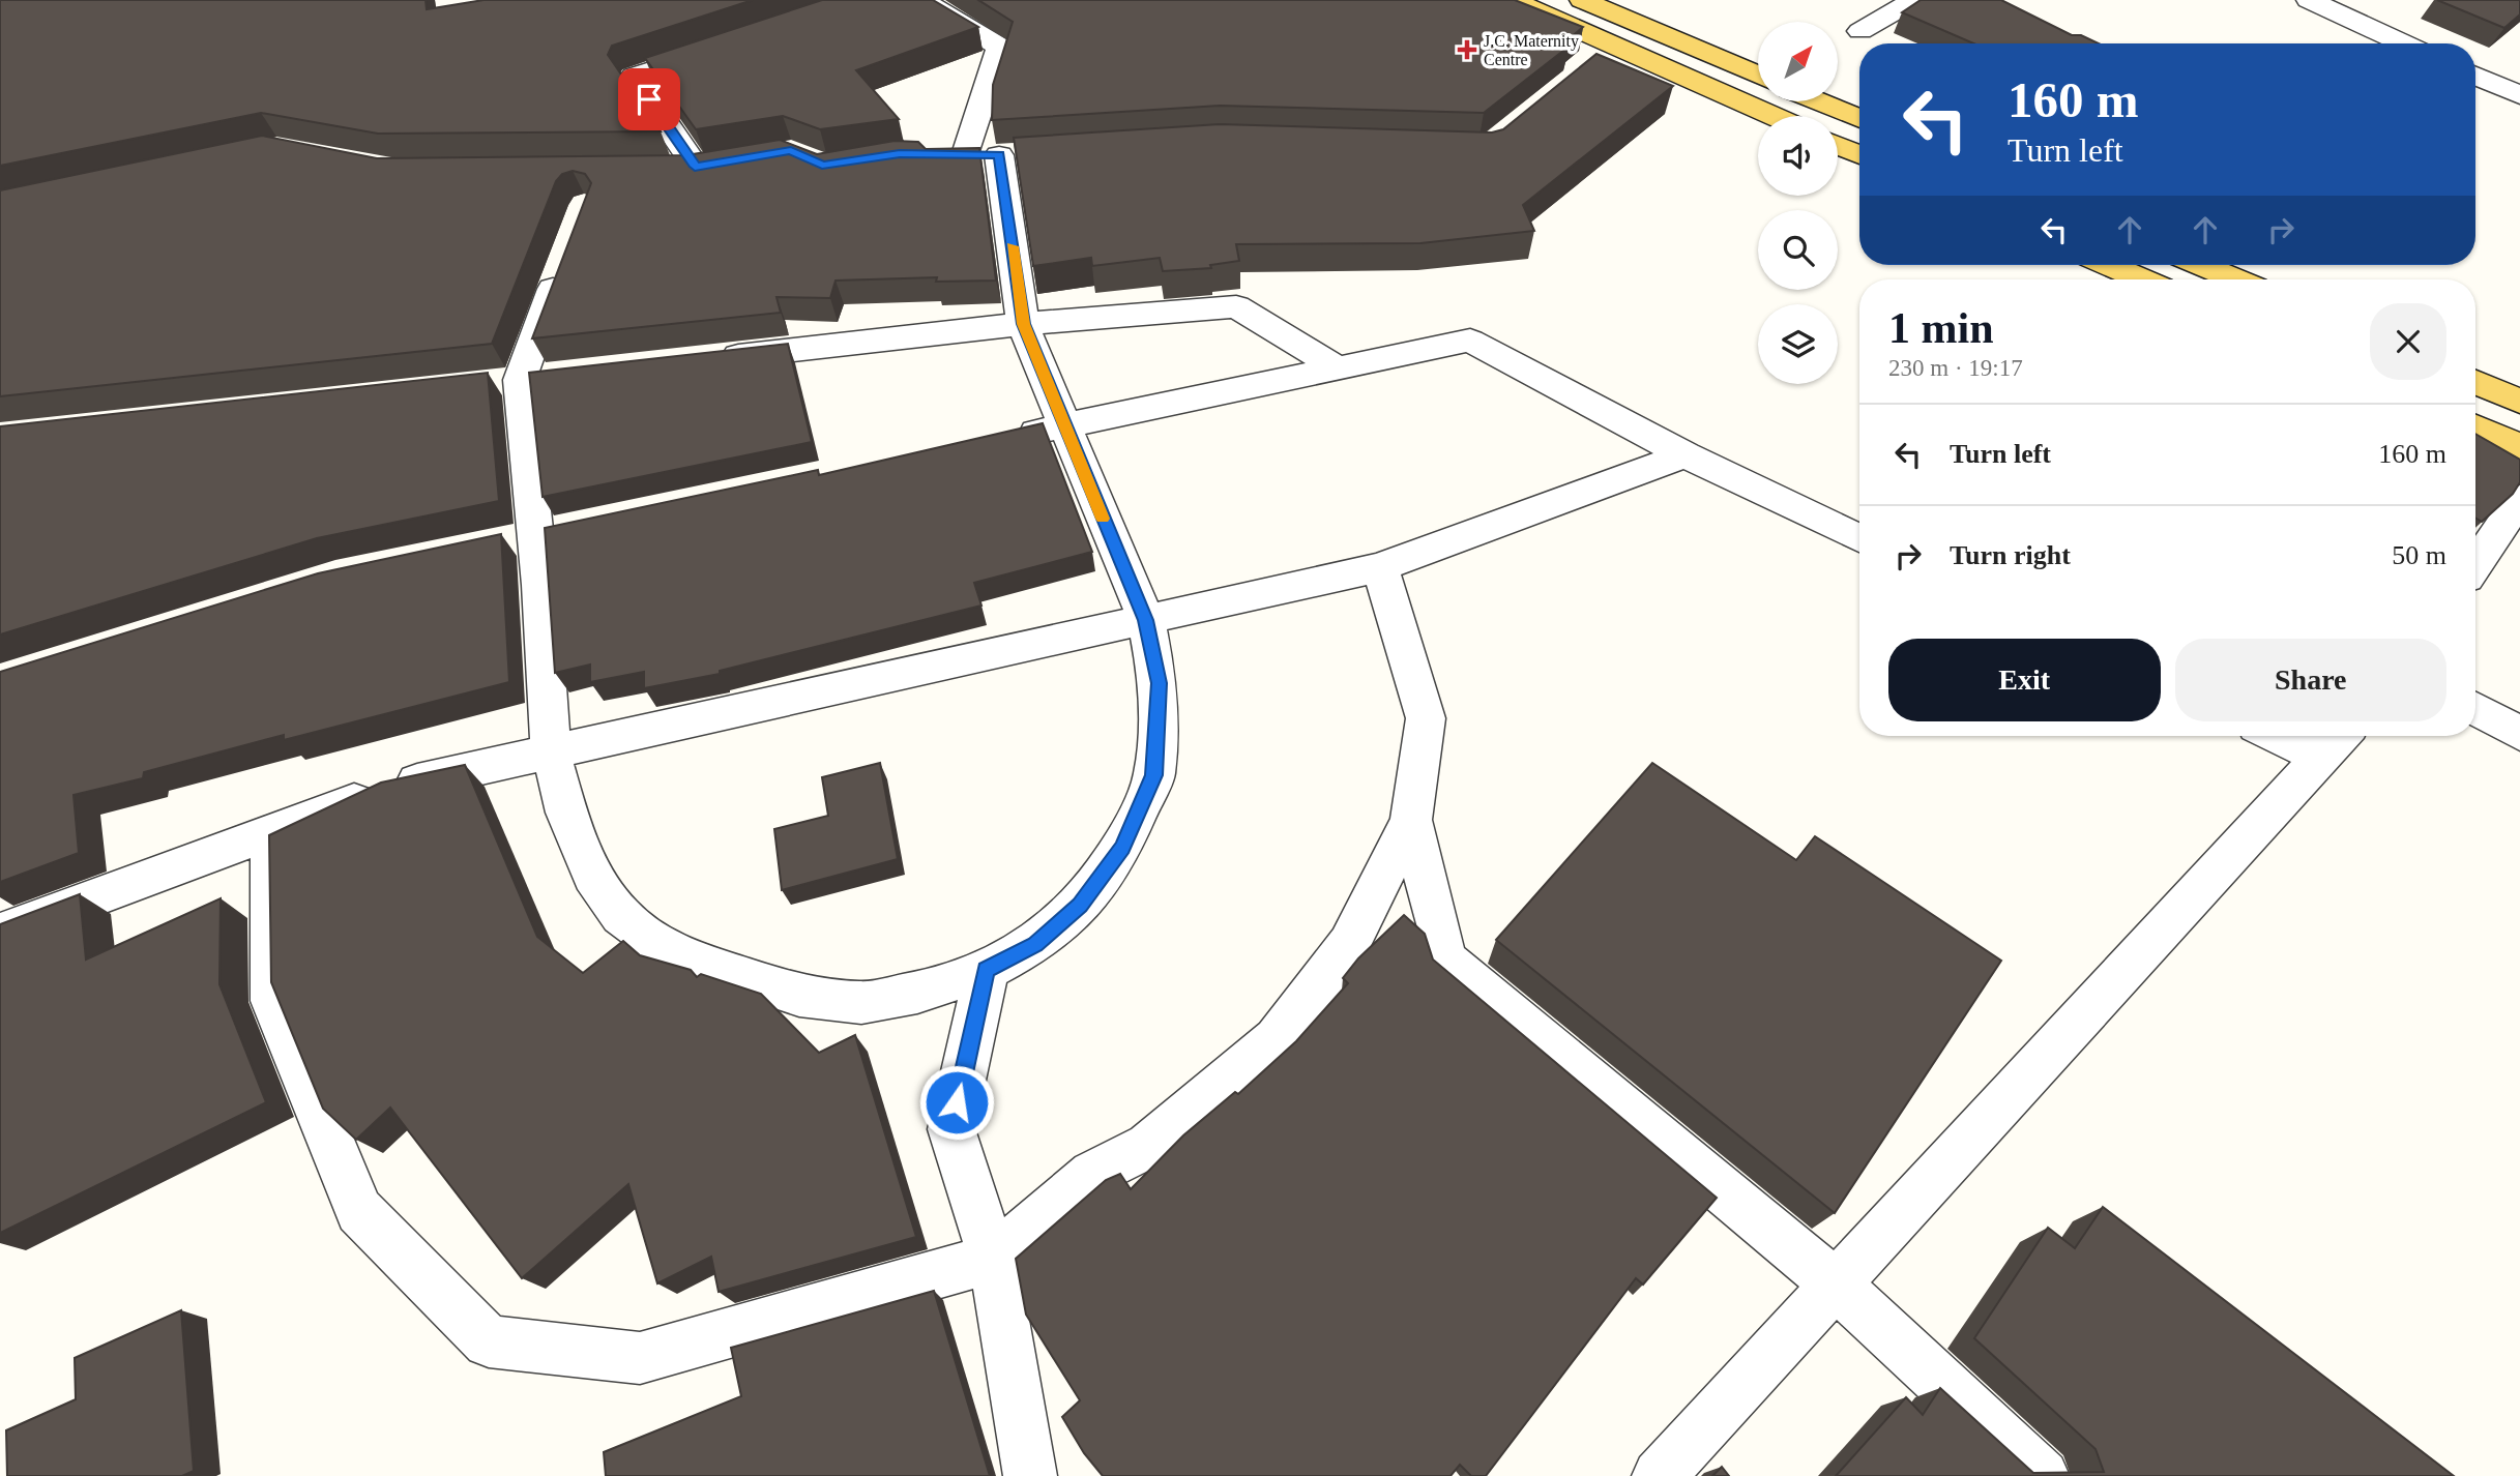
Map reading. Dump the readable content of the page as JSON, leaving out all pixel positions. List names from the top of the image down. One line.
{"places":{"health":["J.C. Maternity Centre"]},"north":"top right","page":{"turn":["160 m","Turn left"],"heading":["1 min","230 m · 19:17"],"list":[{"name":"Turn left","value":"160 m"},{"name":"Turn right","value":"50 m"}],"buttons":["Exit","Share"]}}
